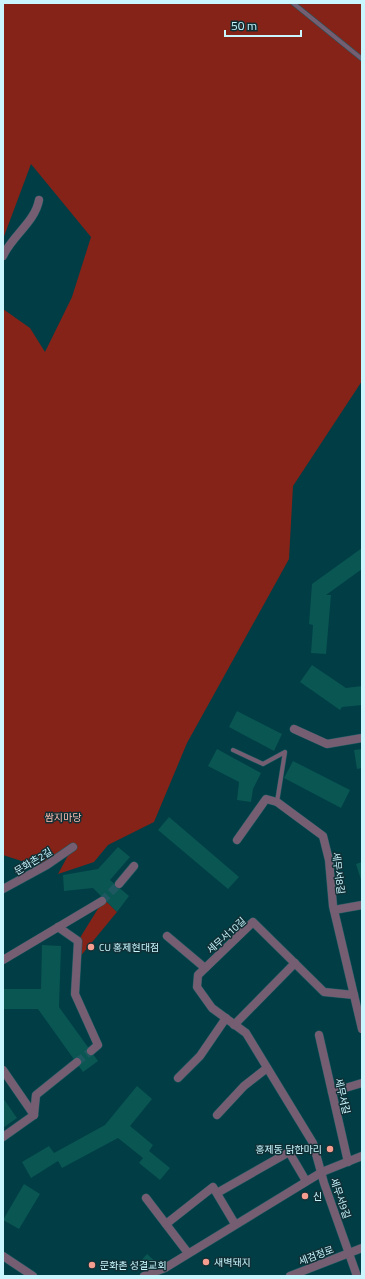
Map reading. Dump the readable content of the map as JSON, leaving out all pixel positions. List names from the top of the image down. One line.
{"streets":{"street":["문화촌2길","세무서8길","세무서10길","세무서길","세무서9길","세검정로"]},"crossings":[["세무서8길","세무서10길"],["세무서10길","세무서9길"],["세무서9길","세검정로"]],"parks":["쌈지마당"],"places":["CU 홍제현대점","홍제동 닭한마리","신","새벽돼지","문화촌 성결교회"],"scale_bar":"50 m"}
